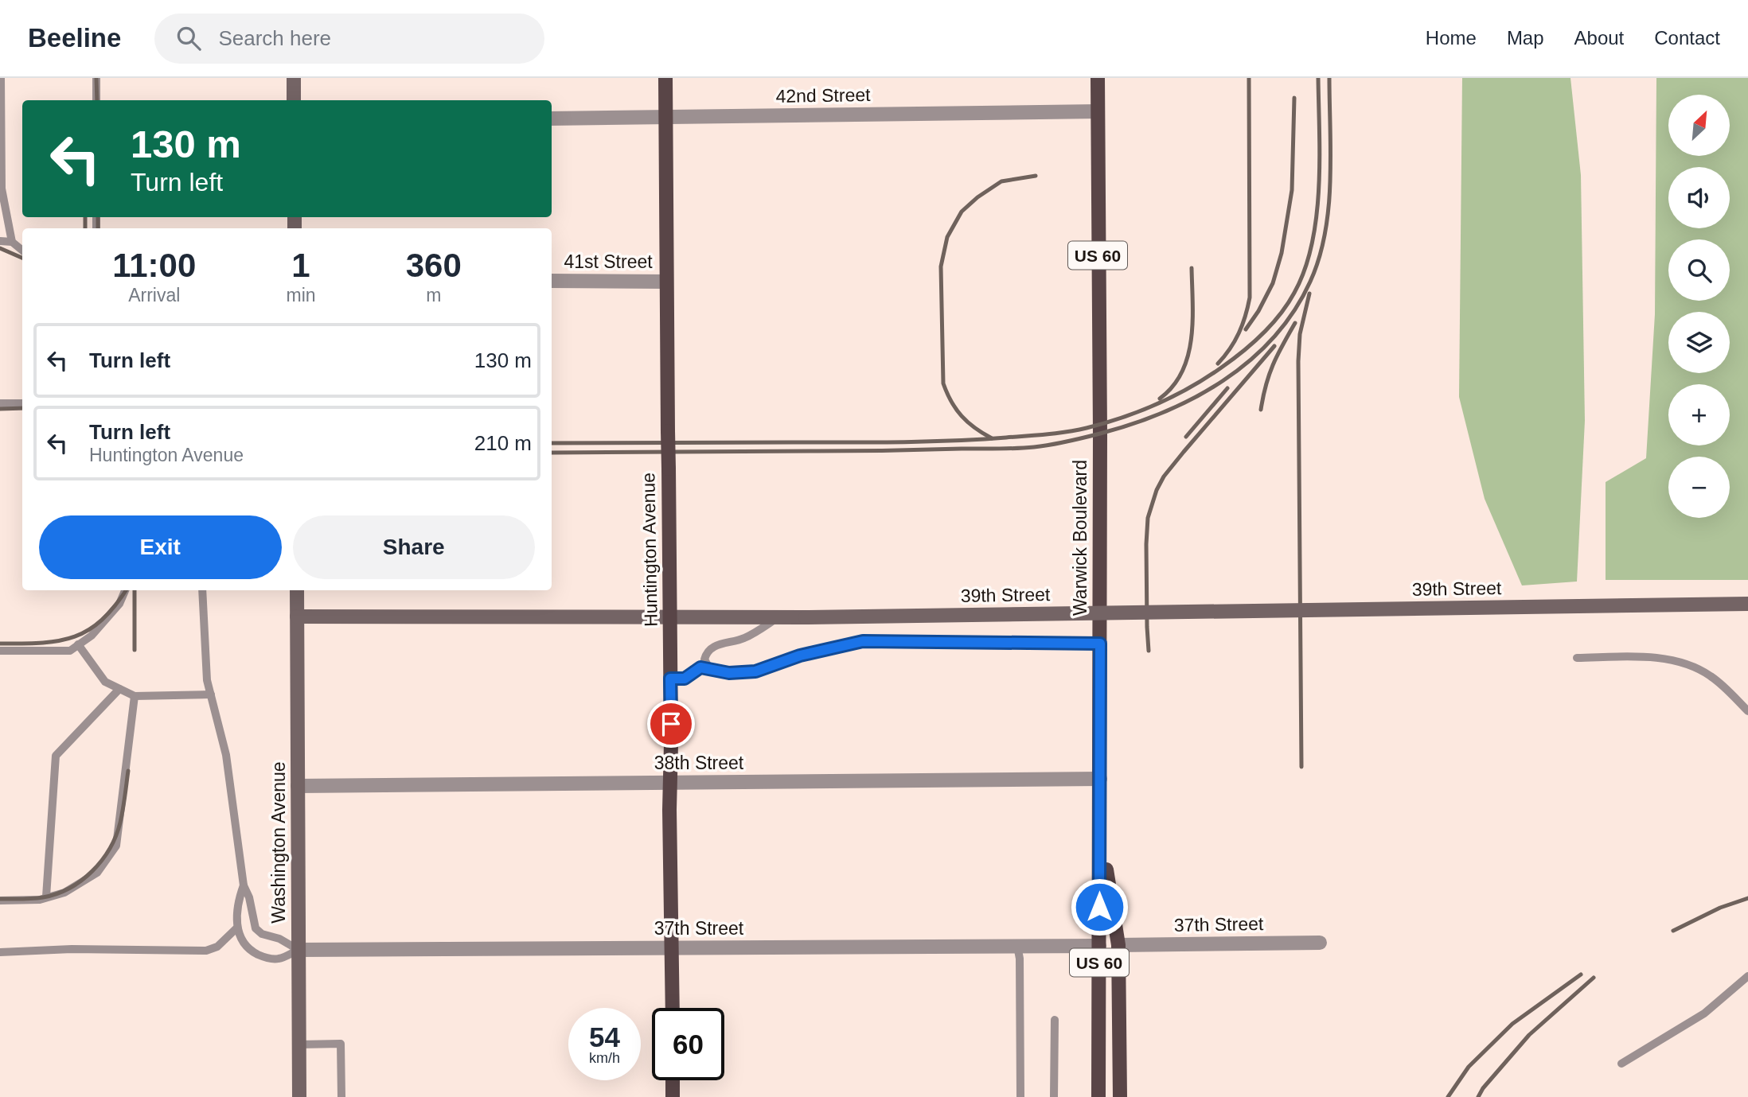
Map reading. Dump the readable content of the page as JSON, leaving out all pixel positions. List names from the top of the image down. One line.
{"streets":{"main road":["US 60","Warwick Boulevard","Huntington Avenue","39th Street","Washington Avenue"],"street":["42nd Street","41st Street","38th Street","37th Street"]},"crossings":[["42nd Street","Warwick Boulevard"],["42nd Street","Huntington Avenue"],["41st Street","Huntington Avenue"],["Warwick Boulevard","38th Street"],["Warwick Boulevard","37th Street"],["Huntington Avenue","39th Street"],["Huntington Avenue","38th Street"],["Huntington Avenue","37th Street"],["39th Street","Washington Avenue"],["38th Street","Washington Avenue"],["Washington Avenue","37th Street"]],"north":"top right","page":{"header":"Beeline","search":"Search here","nav":["Home","Map","About","Contact"],"map_buttons":["+","−"],"turn":["130 m","Turn left"],"eta":["11:00","Arrival","1","min","360","m"],"list":[{"name":"Turn left","value":"130 m"},{"name":"Turn left","note":"Huntington Avenue","value":"210 m"}],"buttons":["Exit","Share"],"speed":"54 km/h","limit":"60"}}
